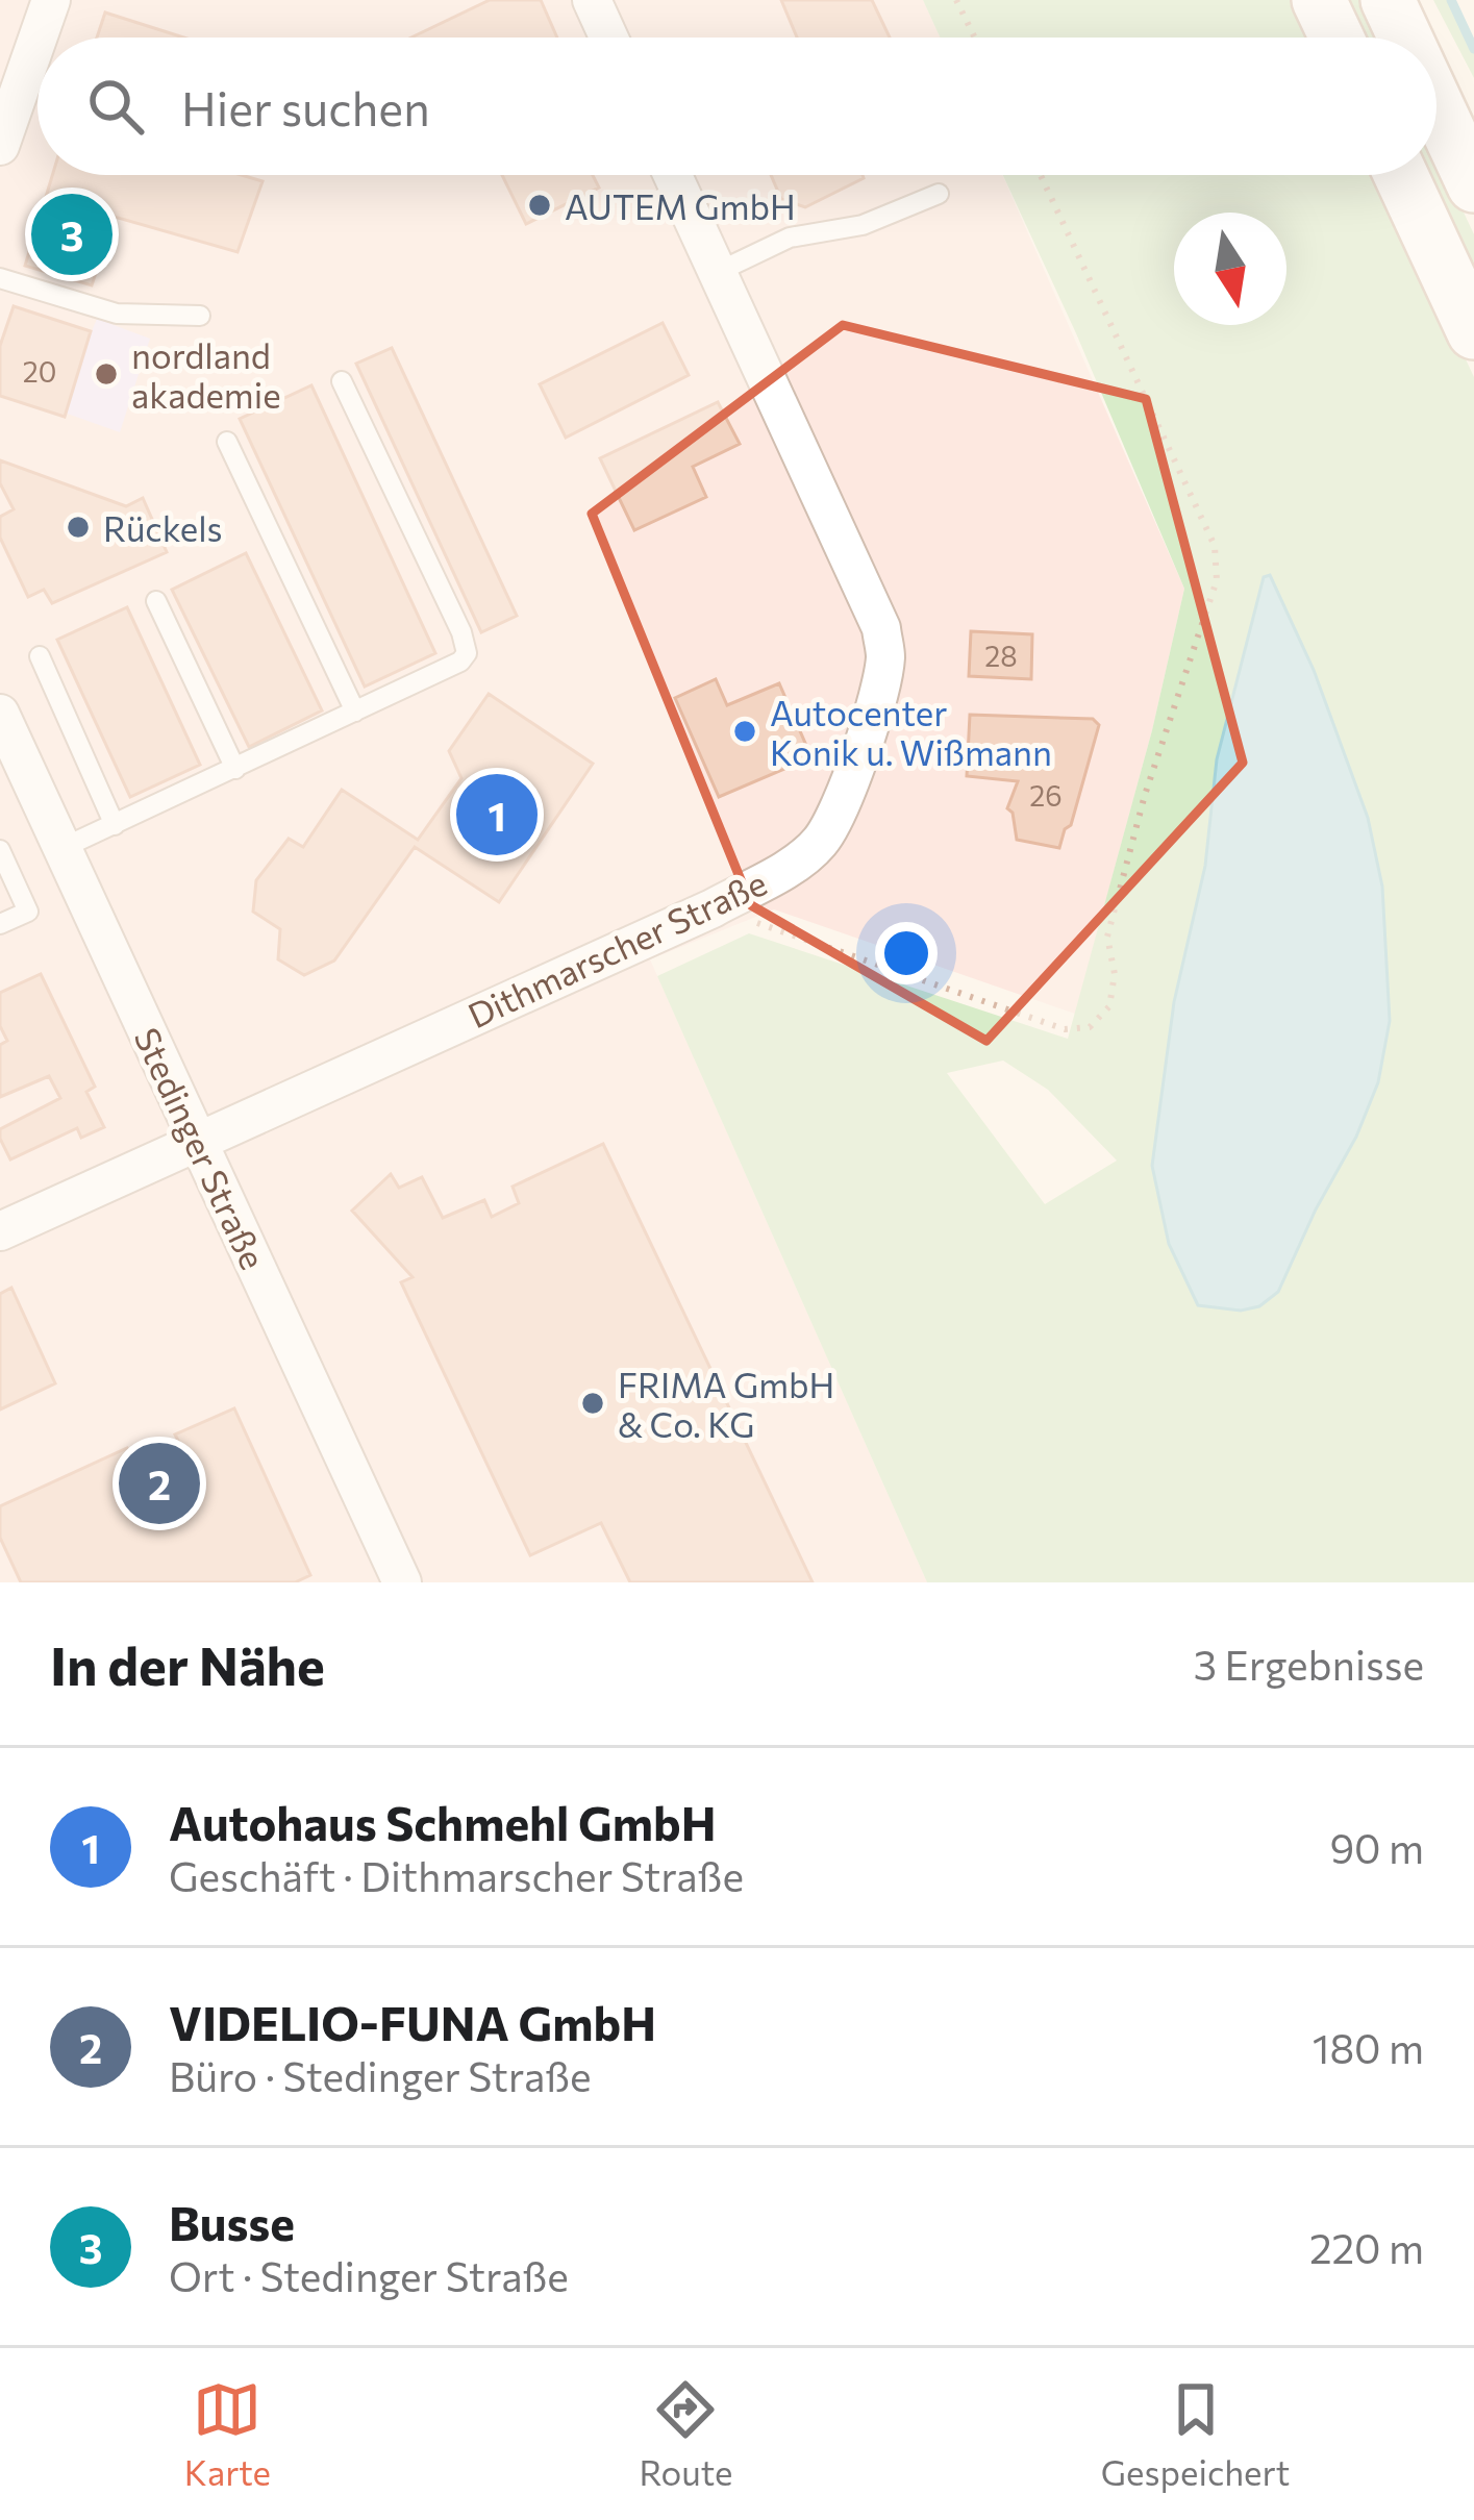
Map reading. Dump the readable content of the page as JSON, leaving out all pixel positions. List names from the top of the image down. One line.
{"streets":{"street":["Dithmarscher Straße","Stedinger Straße"]},"crossings":[["Dithmarscher Straße","Stedinger Straße"]],"places":["AUTEM GmbH","nordland akademie","Rückels","Autocenter Konik u. Wißmann","FRIMA GmbH & Co. KG"],"house_numbers":["20","28","26"],"north":"bottom","page":{"search":"Hier suchen","pins":["3","1","2"],"heading":["In der Nähe","3 Ergebnisse"],"list":[{"mark":"1","name":"Autohaus Schmehl GmbH","note":"Geschäft · Dithmarscher Straße","value":"90 m"},{"mark":"2","name":"VIDELIO-FUNA GmbH","note":"Büro · Stedinger Straße","value":"180 m"},{"mark":"3","name":"Busse","note":"Ort · Stedinger Straße","value":"220 m"}],"nav":["Karte","Route","Gespeichert"]}}
